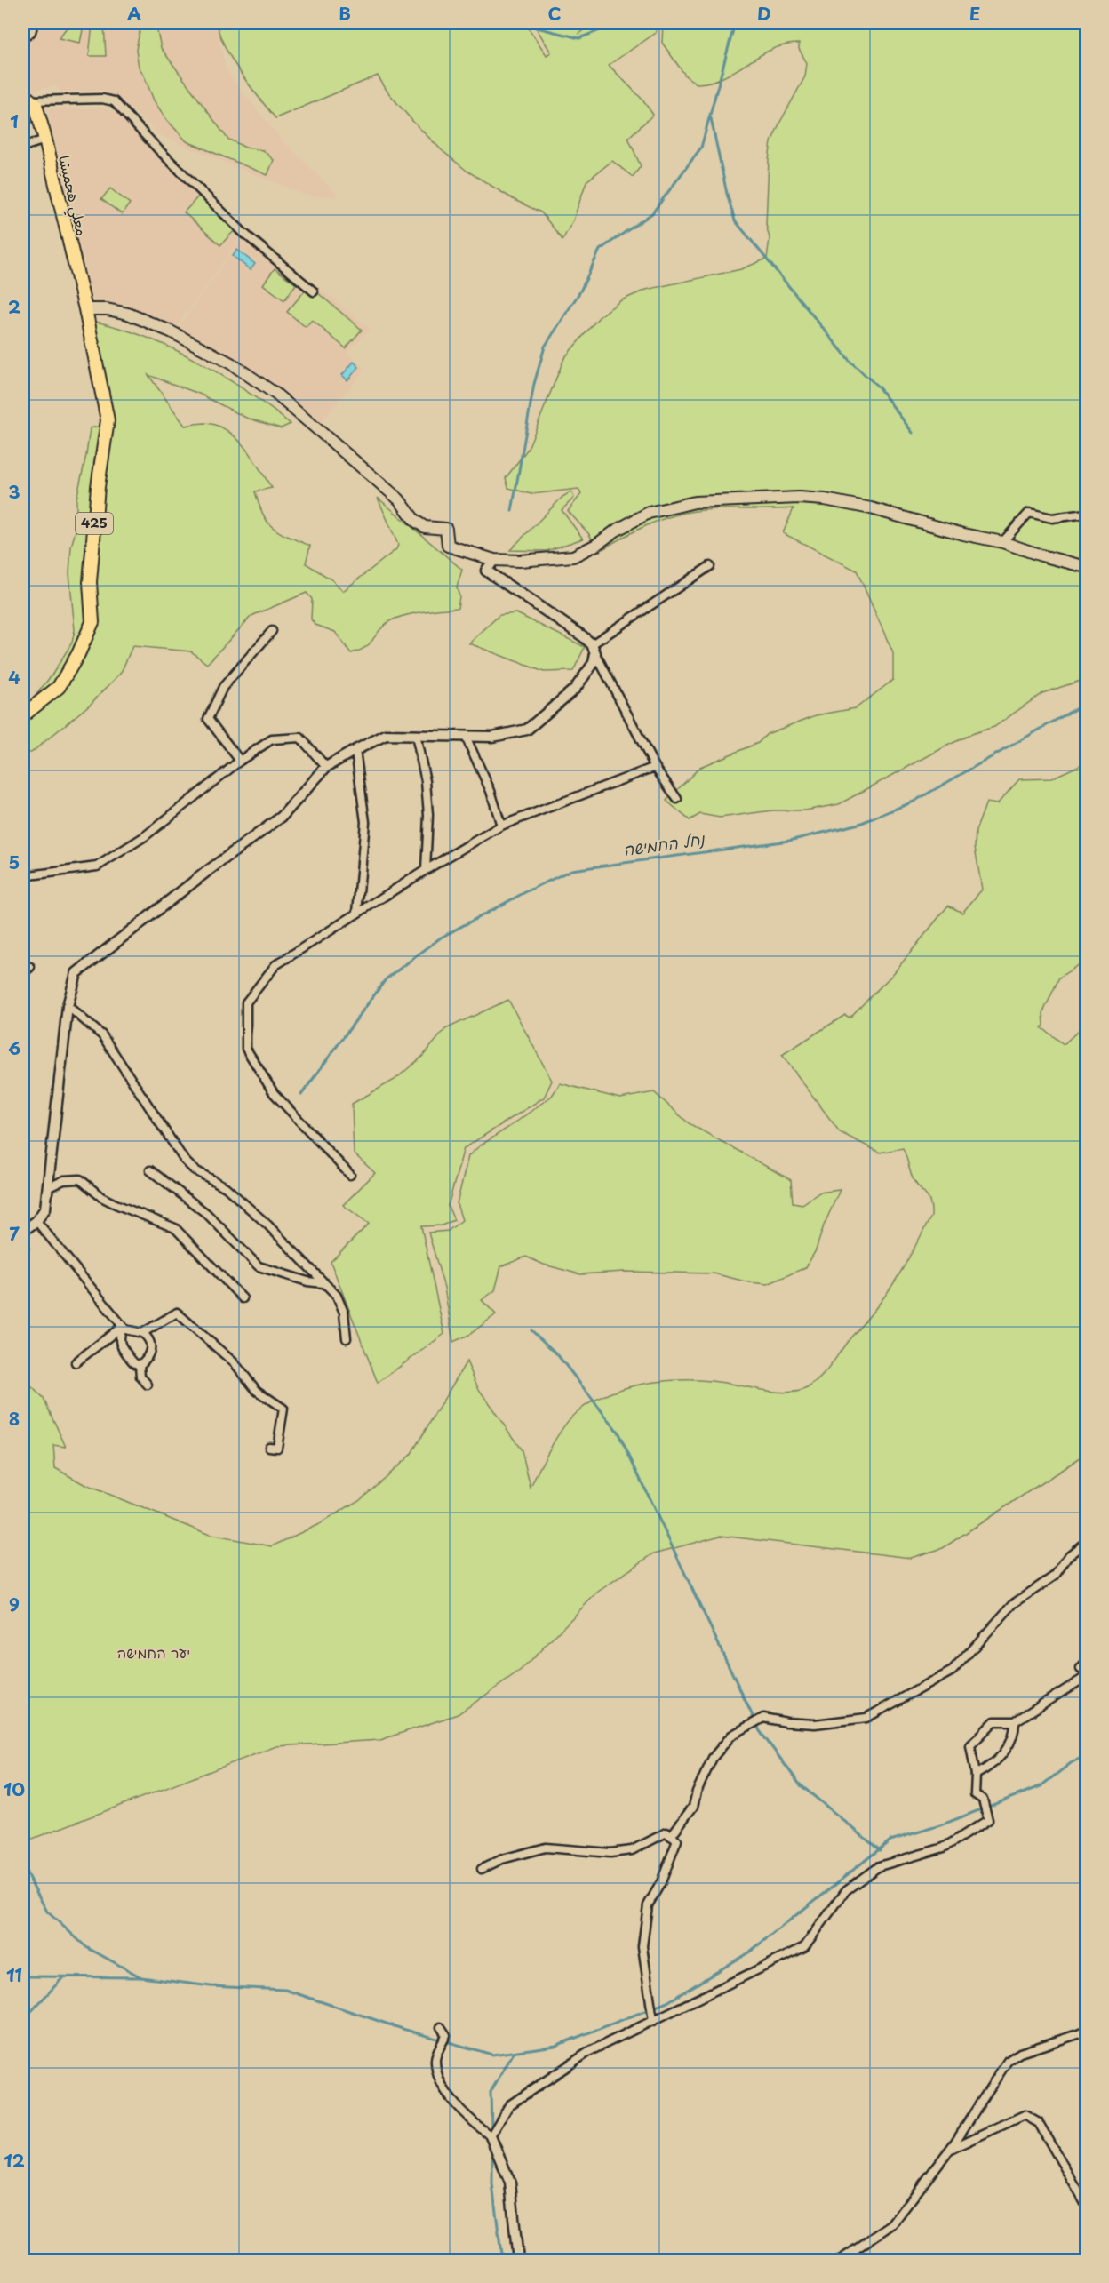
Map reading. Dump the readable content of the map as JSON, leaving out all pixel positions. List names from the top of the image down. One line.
{"streets":{"main road":["معلي هحميشا","425"]},"crossings":[["معلي هحميشا","425"]],"water":["נחל החמישה"],"parks":["יער החמישה"],"grid":{"columns":["A","B","C","D","E"],"rows":["1","2","3","4","5","6","7","8","9","10","11","12"]}}
